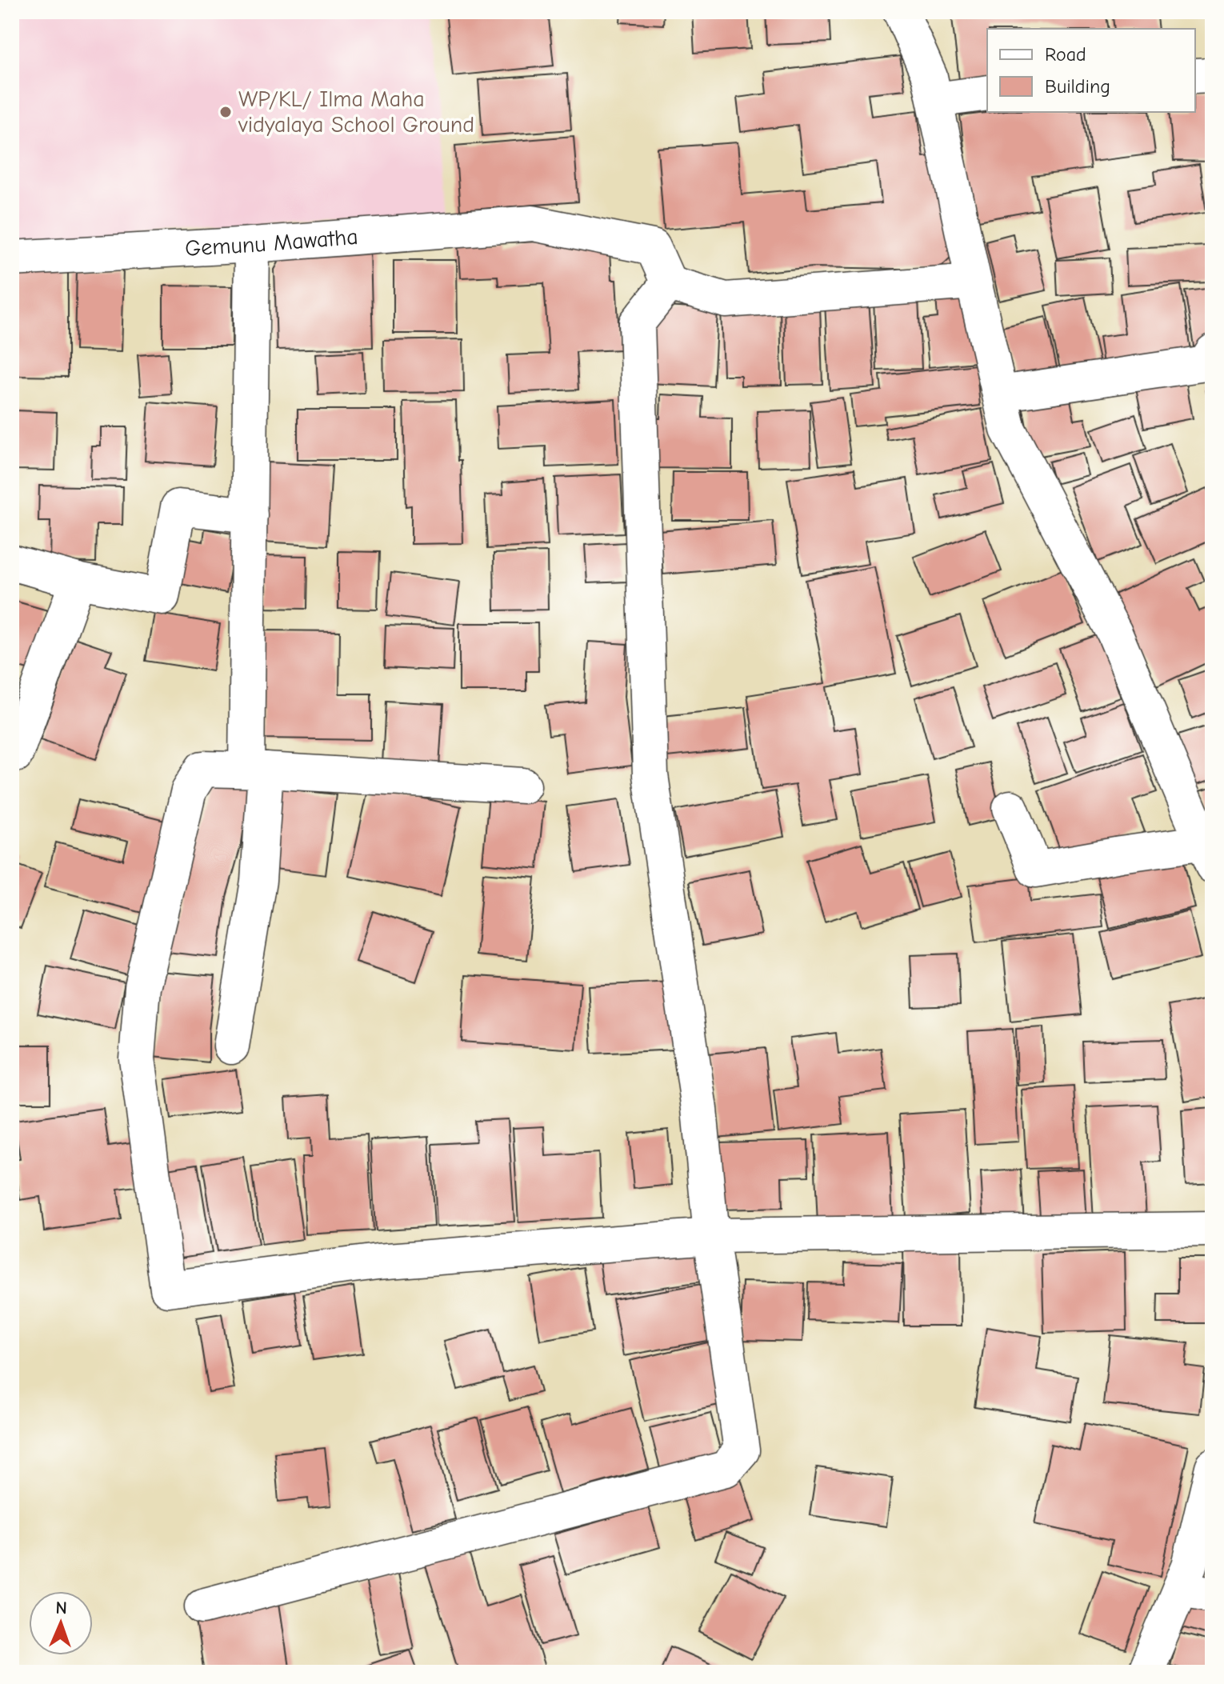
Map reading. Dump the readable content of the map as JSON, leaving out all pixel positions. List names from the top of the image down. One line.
{"streets":{"street":["Gemunu Mawatha"]},"places":["WP/KL/ Ilma Maha vidyalaya School Ground"],"legend":["Road","Building"],"north":"top"}
